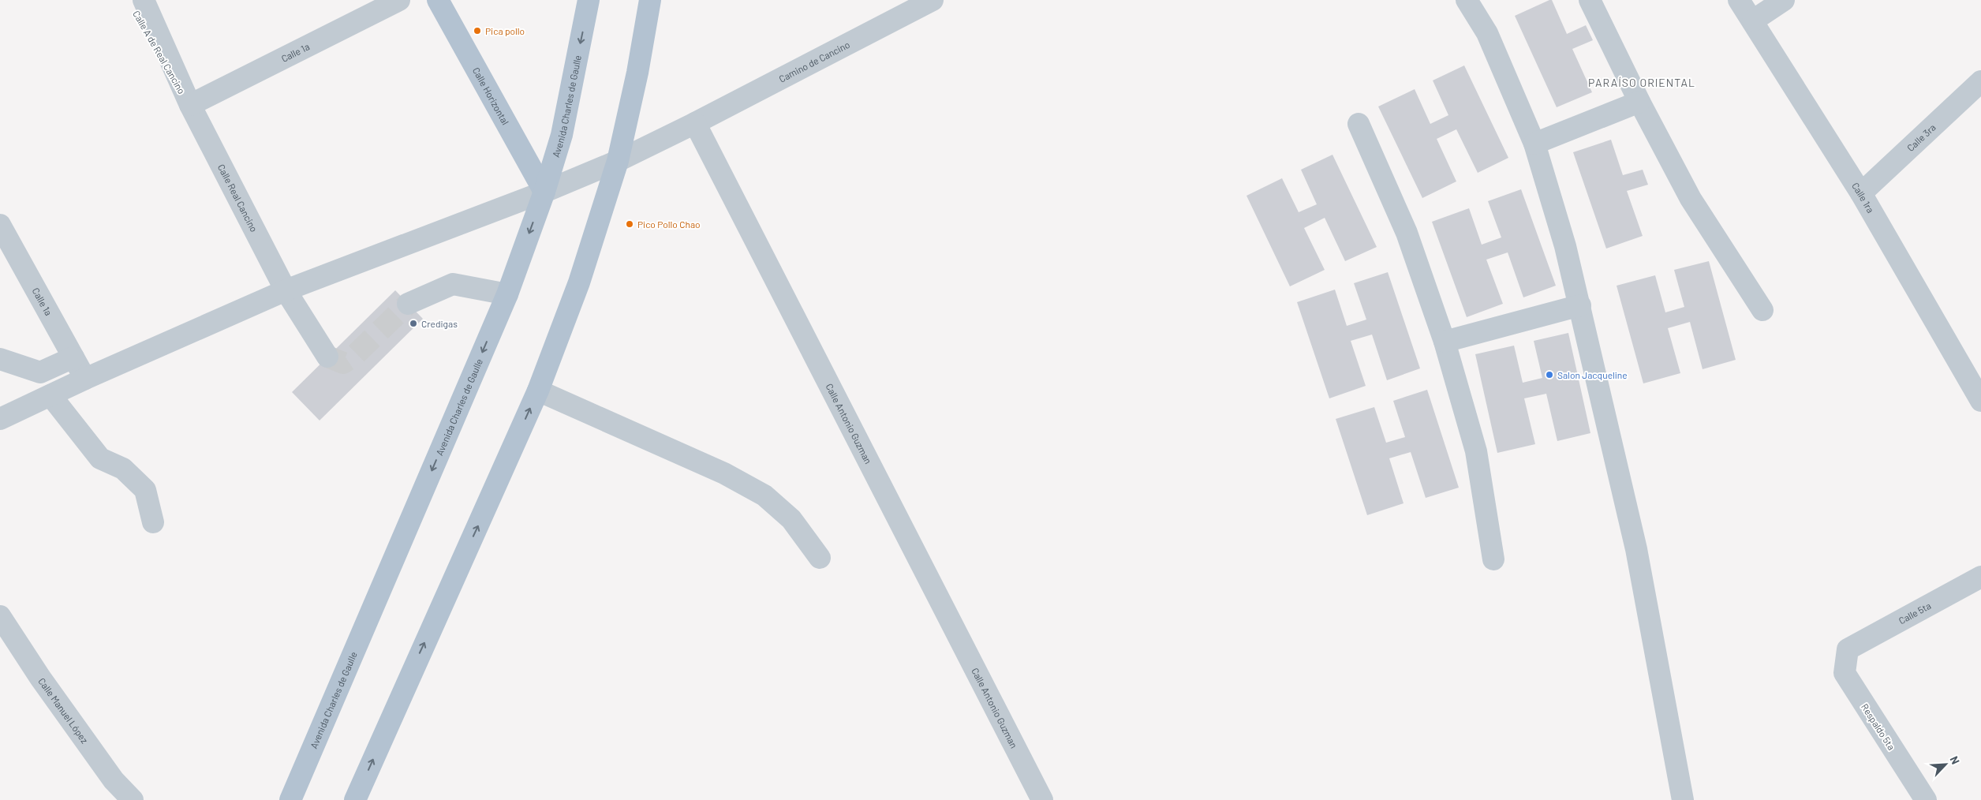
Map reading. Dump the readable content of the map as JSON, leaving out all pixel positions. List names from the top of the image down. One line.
{"streets":{"main road":["Calle Horizontal","Avenida Charles de Gaulle"],"street":["Calle A de Real Cancino","Calle 1a","Camino de Cancino","Calle 3ra","Calle Real Cancino","Calle 1ra","Calle Antonio Guzman","Calle 5ta","Calle Manuel López","Respaldo 5ta"]},"crossings":[["Calle A de Real Cancino","Calle 1a"],["Calle A de Real Cancino","Calle Real Cancino"],["Calle 1a","Calle Real Cancino"],["Camino de Cancino","Calle Antonio Guzman"],["Calle Horizontal","Avenida Charles de Gaulle"],["Calle 3ra","Calle 1ra"],["Calle 5ta","Respaldo 5ta"]],"districts":["PARAÍSO ORIENTAL"],"places":["Pica pollo","Pico Pollo Chao","Credigas","Salon Jacqueline"],"north":"top right"}
